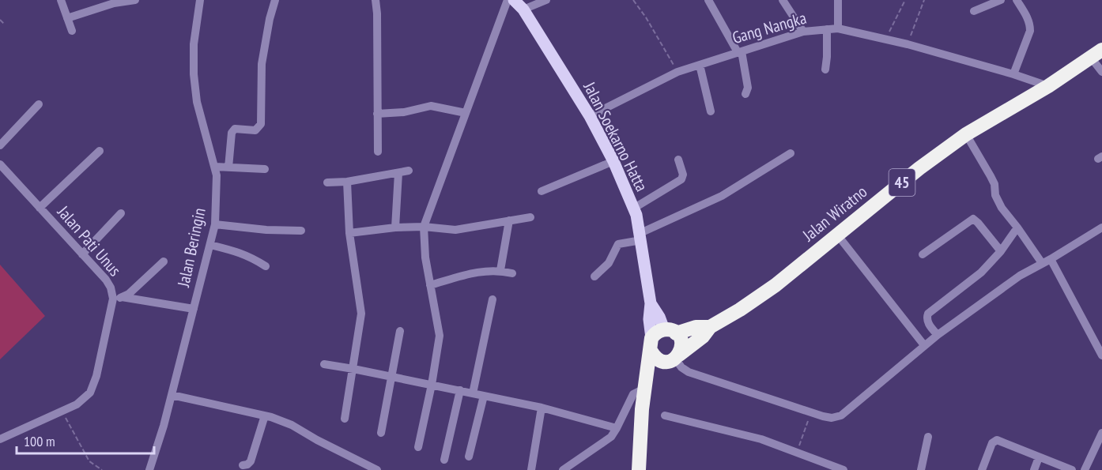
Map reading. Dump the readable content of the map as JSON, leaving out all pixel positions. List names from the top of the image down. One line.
{"streets":{"highway":["45","Jalan Wiratno"],"main road":["Jalan Soekarno Hatta"],"street":["Gang Nangka","Jalan Pati Unus","Jalan Beringin"]},"crossings":[["Gang Nangka","Jalan Soekarno Hatta"],["Gang Nangka","Jalan Wiratno"],["Jalan Soekarno Hatta","45"],["Jalan Soekarno Hatta","Jalan Wiratno"],["45","Jalan Wiratno"]],"scale_bar":"100 m"}
